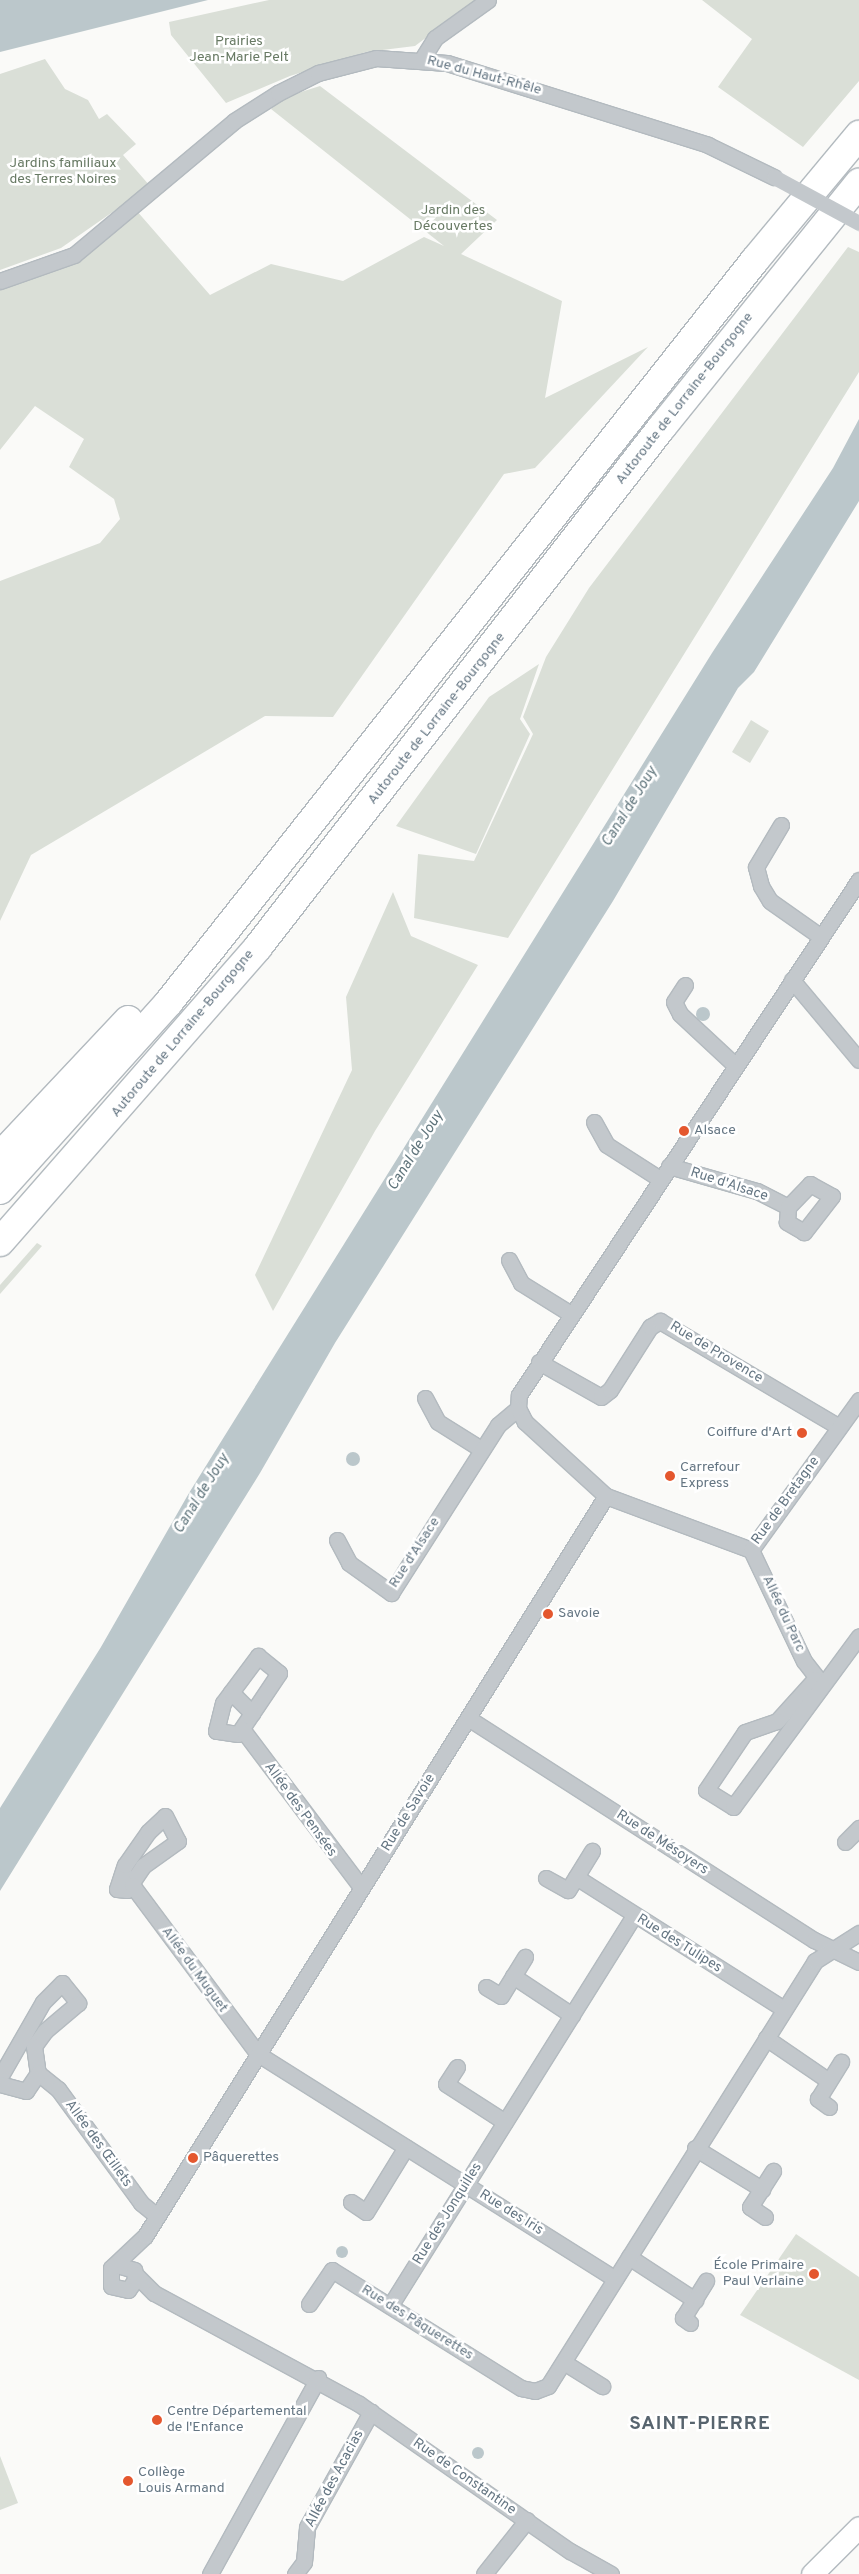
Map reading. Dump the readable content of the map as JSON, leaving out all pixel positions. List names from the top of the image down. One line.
{"streets":{"highway":["Autoroute de Lorraine-Bourgogne"],"street":["Rue du Haut-Rhêle","Rue d'Alsace","Rue de Provence","Rue de Bretagne","Allée du Parc","Allée des Pensées","Rue de Savoie","Rue de Mésoyers","Rue des Tulipes","Allée du Muguet","Allée des Œillets","Rue des Iris","Rue des Jonquilles","Rue des Pâquerettes","Rue de Constantine","Allée des Acacias"]},"crossings":[["Rue d'Alsace","Rue de Provence"],["Rue de Provence","Rue de Bretagne"],["Rue de Bretagne","Allée du Parc"],["Rue de Bretagne","Rue de Savoie"],["Allée des Pensées","Rue de Savoie"],["Rue de Savoie","Rue de Mésoyers"],["Rue de Savoie","Allée du Muguet"],["Rue de Savoie","Allée des Œillets"],["Rue de Savoie","Rue des Iris"],["Rue de Savoie","Rue de Constantine"],["Rue des Tulipes","Rue des Jonquilles"],["Allée du Muguet","Rue des Iris"],["Rue des Iris","Rue des Jonquilles"],["Rue des Jonquilles","Rue des Pâquerettes"],["Rue de Constantine","Allée des Acacias"]],"districts":["SAINT-PIERRE"],"water":["Canal de Jouy"],"parks":["Prairies Jean-Marie Pelt","Jardins familiaux des Terres Noires","Jardin des Découvertes"],"places":["Alsace","Coiffure d'Art","Carrefour Express","Savoie","Pâquerettes","École Primaire Paul Verlaine","Centre Départemental de l'Enfance","Collège Louis Armand"]}
